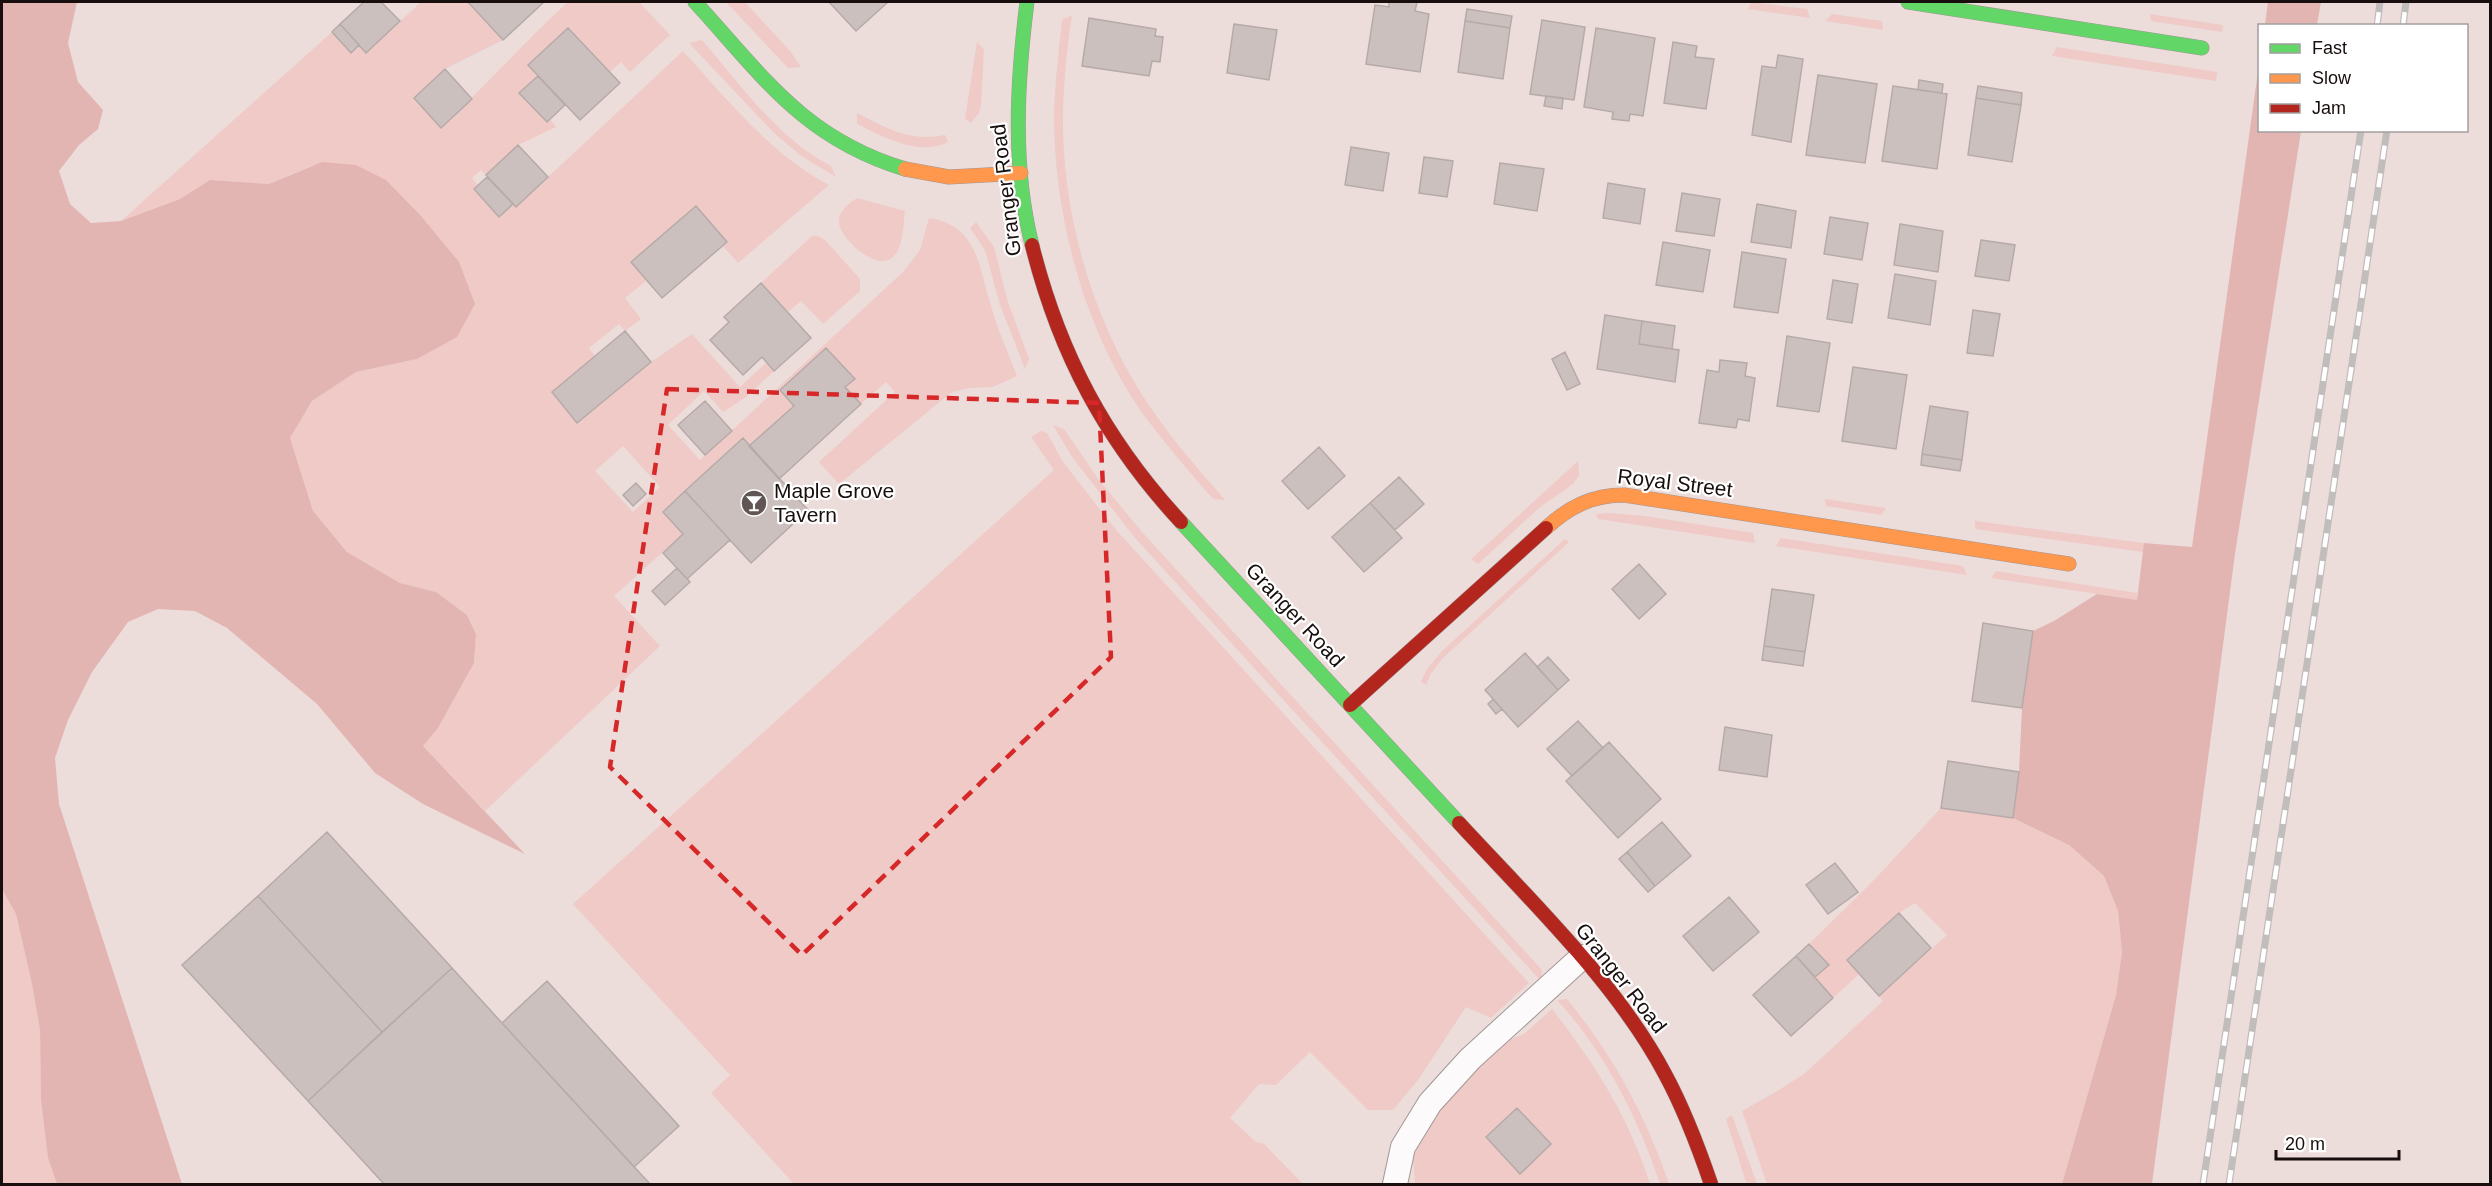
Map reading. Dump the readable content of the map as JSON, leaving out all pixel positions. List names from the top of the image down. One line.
{"streets":{"street":["Granger Road","Royal Street"]},"crossings":[["Granger Road","Royal Street"]],"places":{"bar":["Maple Grove Tavern"]},"legend":["Fast","Slow","Jam"],"scale_bar":"20 m"}
